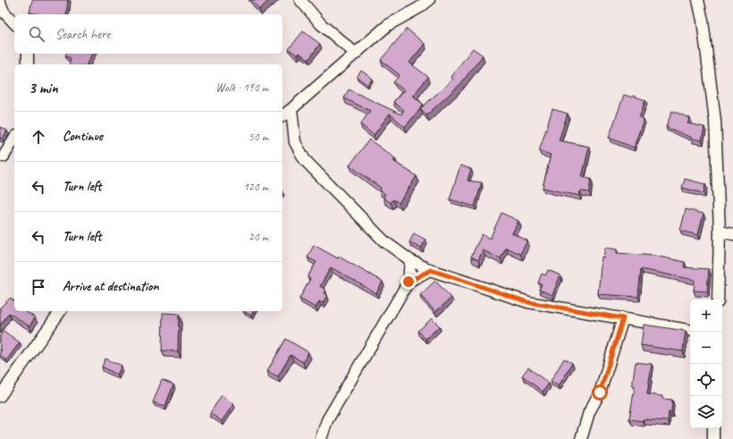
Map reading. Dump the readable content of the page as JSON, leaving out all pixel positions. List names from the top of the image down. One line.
{"page":{"search":"Search here","heading":["3 min","Walk · 190 m"],"list":[["Continue","50 m"],["Turn left","120 m"],["Turn left","20 m"],"Arrive at destination"],"map_buttons":["+","−"]}}
